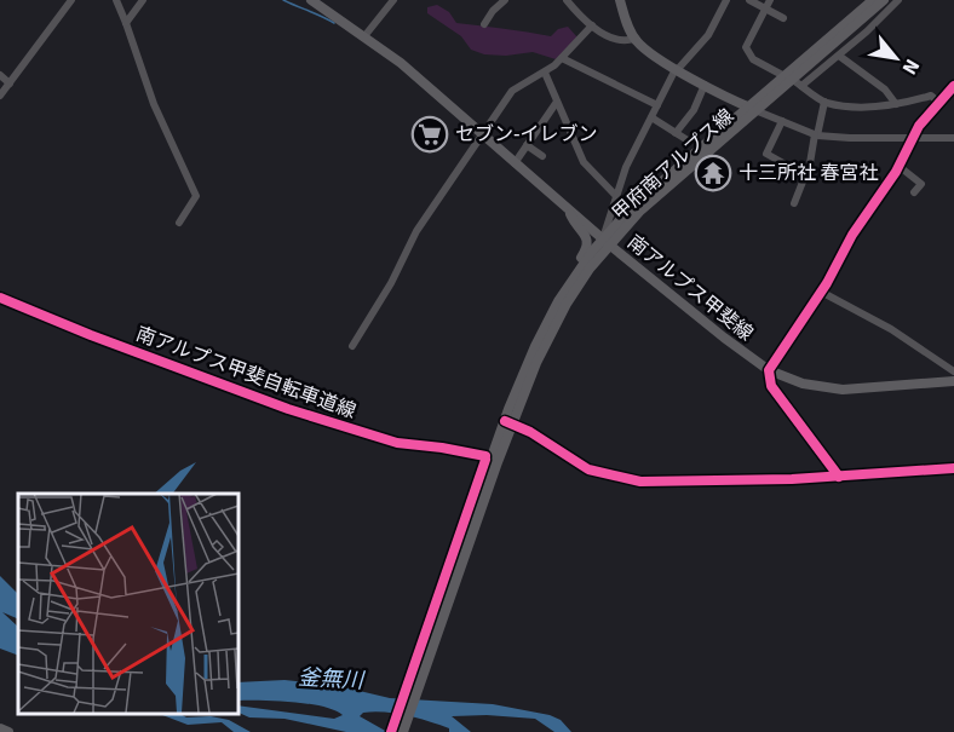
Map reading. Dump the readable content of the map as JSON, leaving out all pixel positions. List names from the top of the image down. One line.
{"streets":{"main road":["甲府南アルプス線","南アルプス甲斐線"],"cycle path":["南アルプス甲斐自転車道線"]},"crossings":[["甲府南アルプス線","南アルプス甲斐線"]],"water":["釜無川"],"places":{"supermarket":["セブン-イレブン"],"temple":["十三所社 春宮社"]},"north":"bottom right"}
